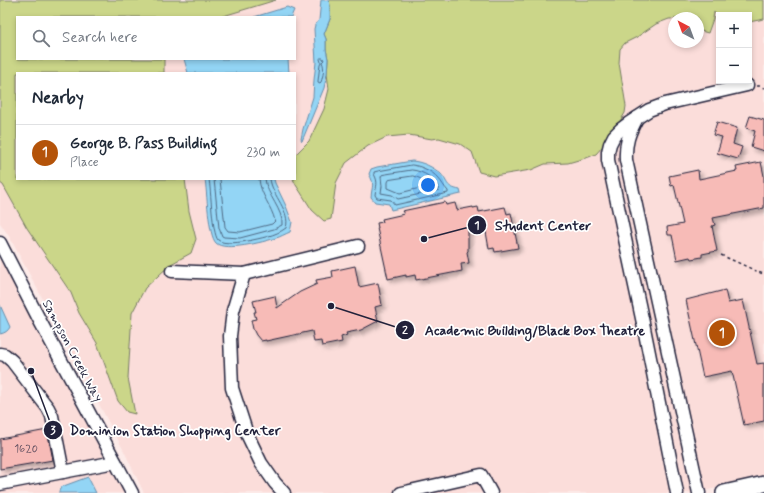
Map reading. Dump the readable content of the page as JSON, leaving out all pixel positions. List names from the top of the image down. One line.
{"streets":{"street":["Sampson Creek Way"]},"places":["Student Center","Academic Building/Black Box Theatre","Dominion Station Shopping Center"],"house_numbers":["1620"],"north":"top left","page":{"map_buttons":["+","−"],"search":"Search here","heading":"Nearby","list":[{"mark":"1","name":"George B. Pass Building","note":"Place","value":"230 m"}],"pins":"1"}}
